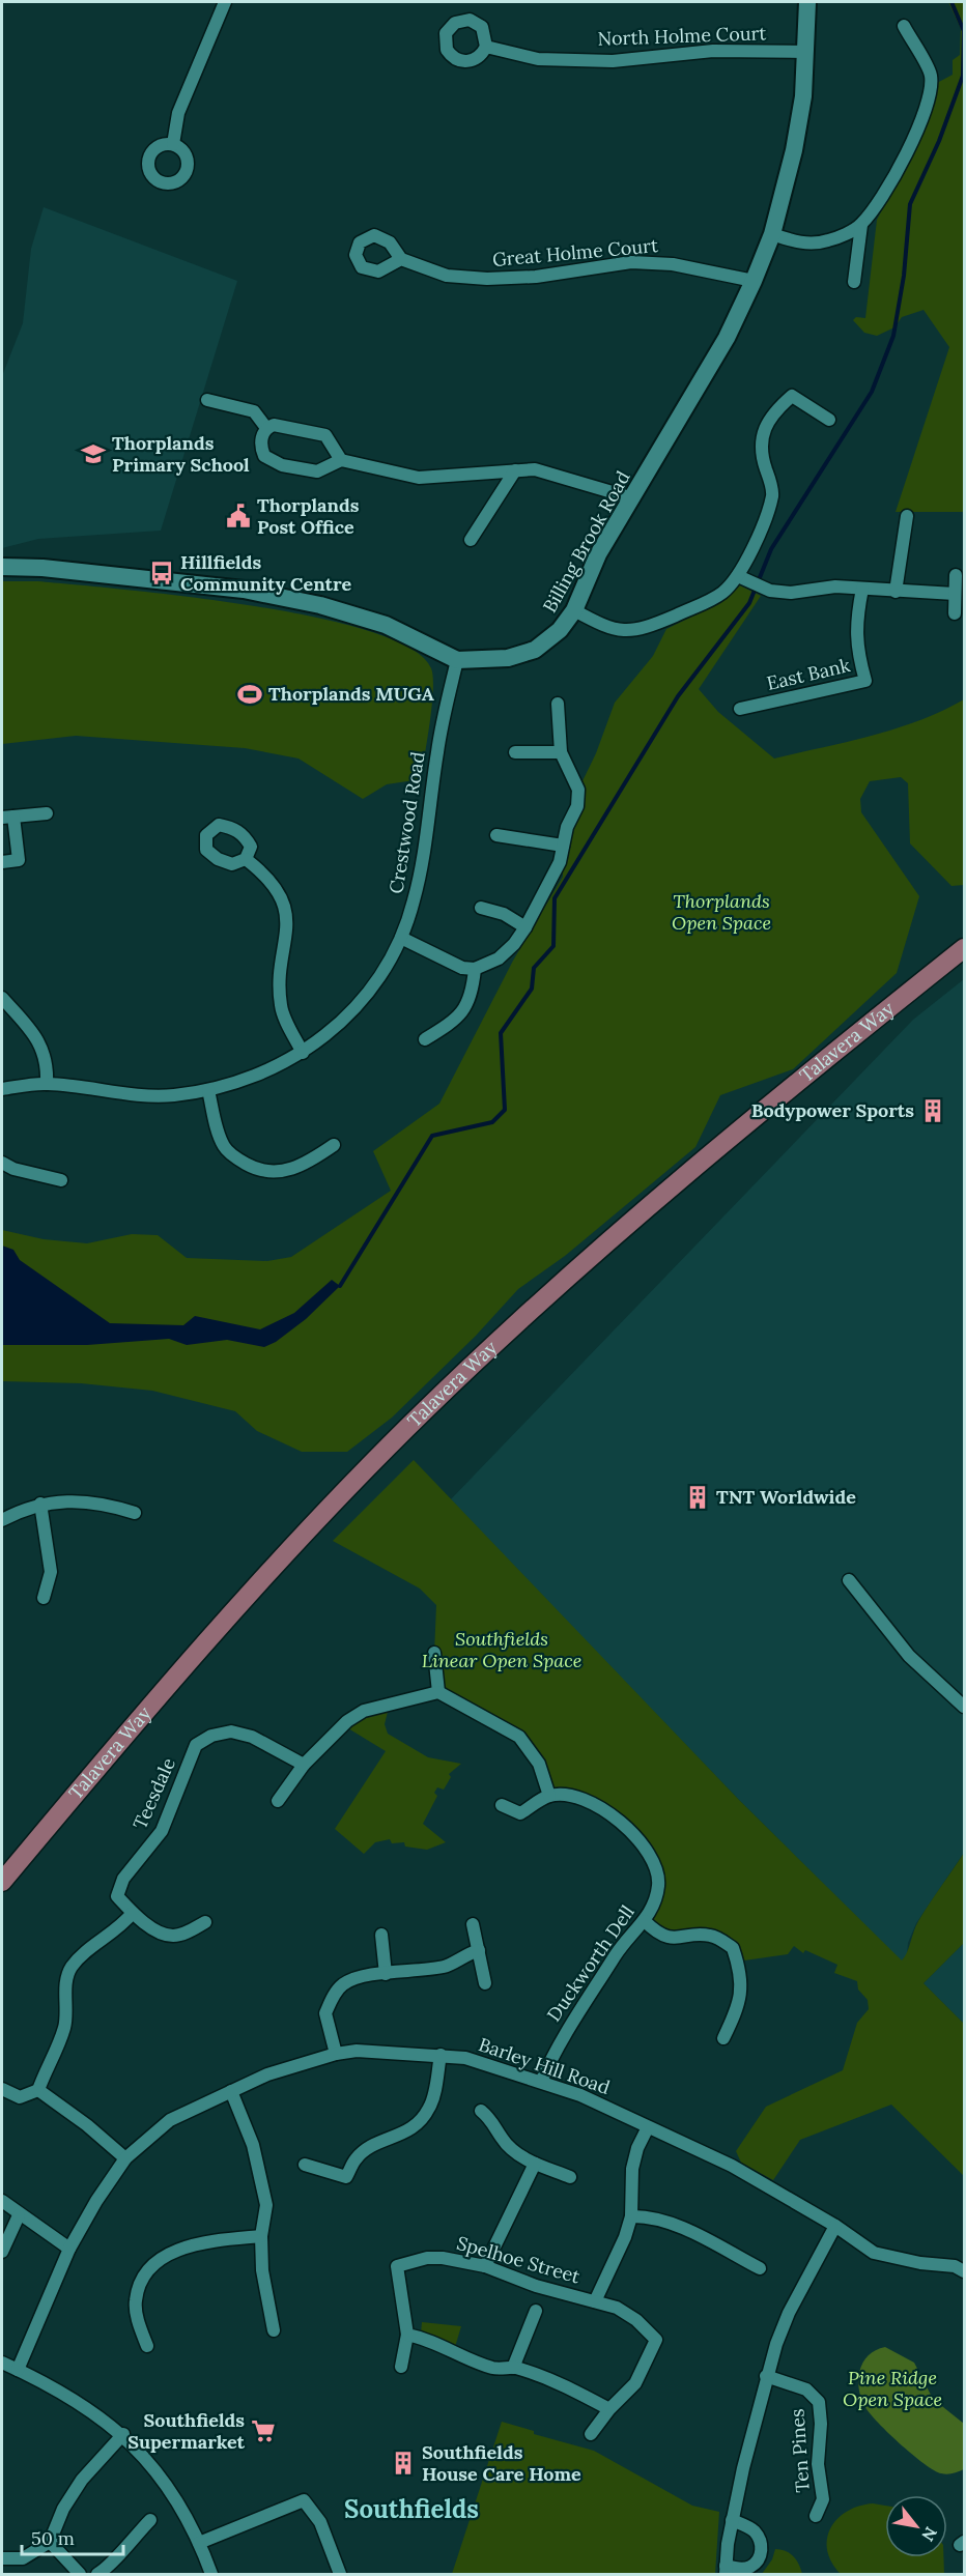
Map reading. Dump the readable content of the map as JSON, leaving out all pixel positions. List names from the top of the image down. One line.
{"streets":{"main road":["Talavera Way"],"street":["North Holme Court","Great Holme Court","Billing Brook Road","East Bank","Crestwood Road","Teesdale","Duckworth Dell","Barley Hill Road","Spelhoe Street","Ten Pines"]},"crossings":[["North Holme Court","Billing Brook Road"],["Great Holme Court","Billing Brook Road"],["Billing Brook Road","Crestwood Road"],["Duckworth Dell","Barley Hill Road"],["Barley Hill Road","Spelhoe Street"]],"districts":["Southfields"],"parks":["Thorplands Open Space","Southfields Linear Open Space","Pine Ridge Open Space"],"places":{"school or university":["Thorplands Primary School"],"public building":["Thorplands Post Office"],"bus stop":["Hillfields Community Centre"],"sports":["Thorplands MUGA"],"building":["Bodypower Sports","TNT Worldwide","Southfields House Care Home"],"supermarket":["Southfields Supermarket"]},"scale_bar":"50 m","north":"bottom right"}
